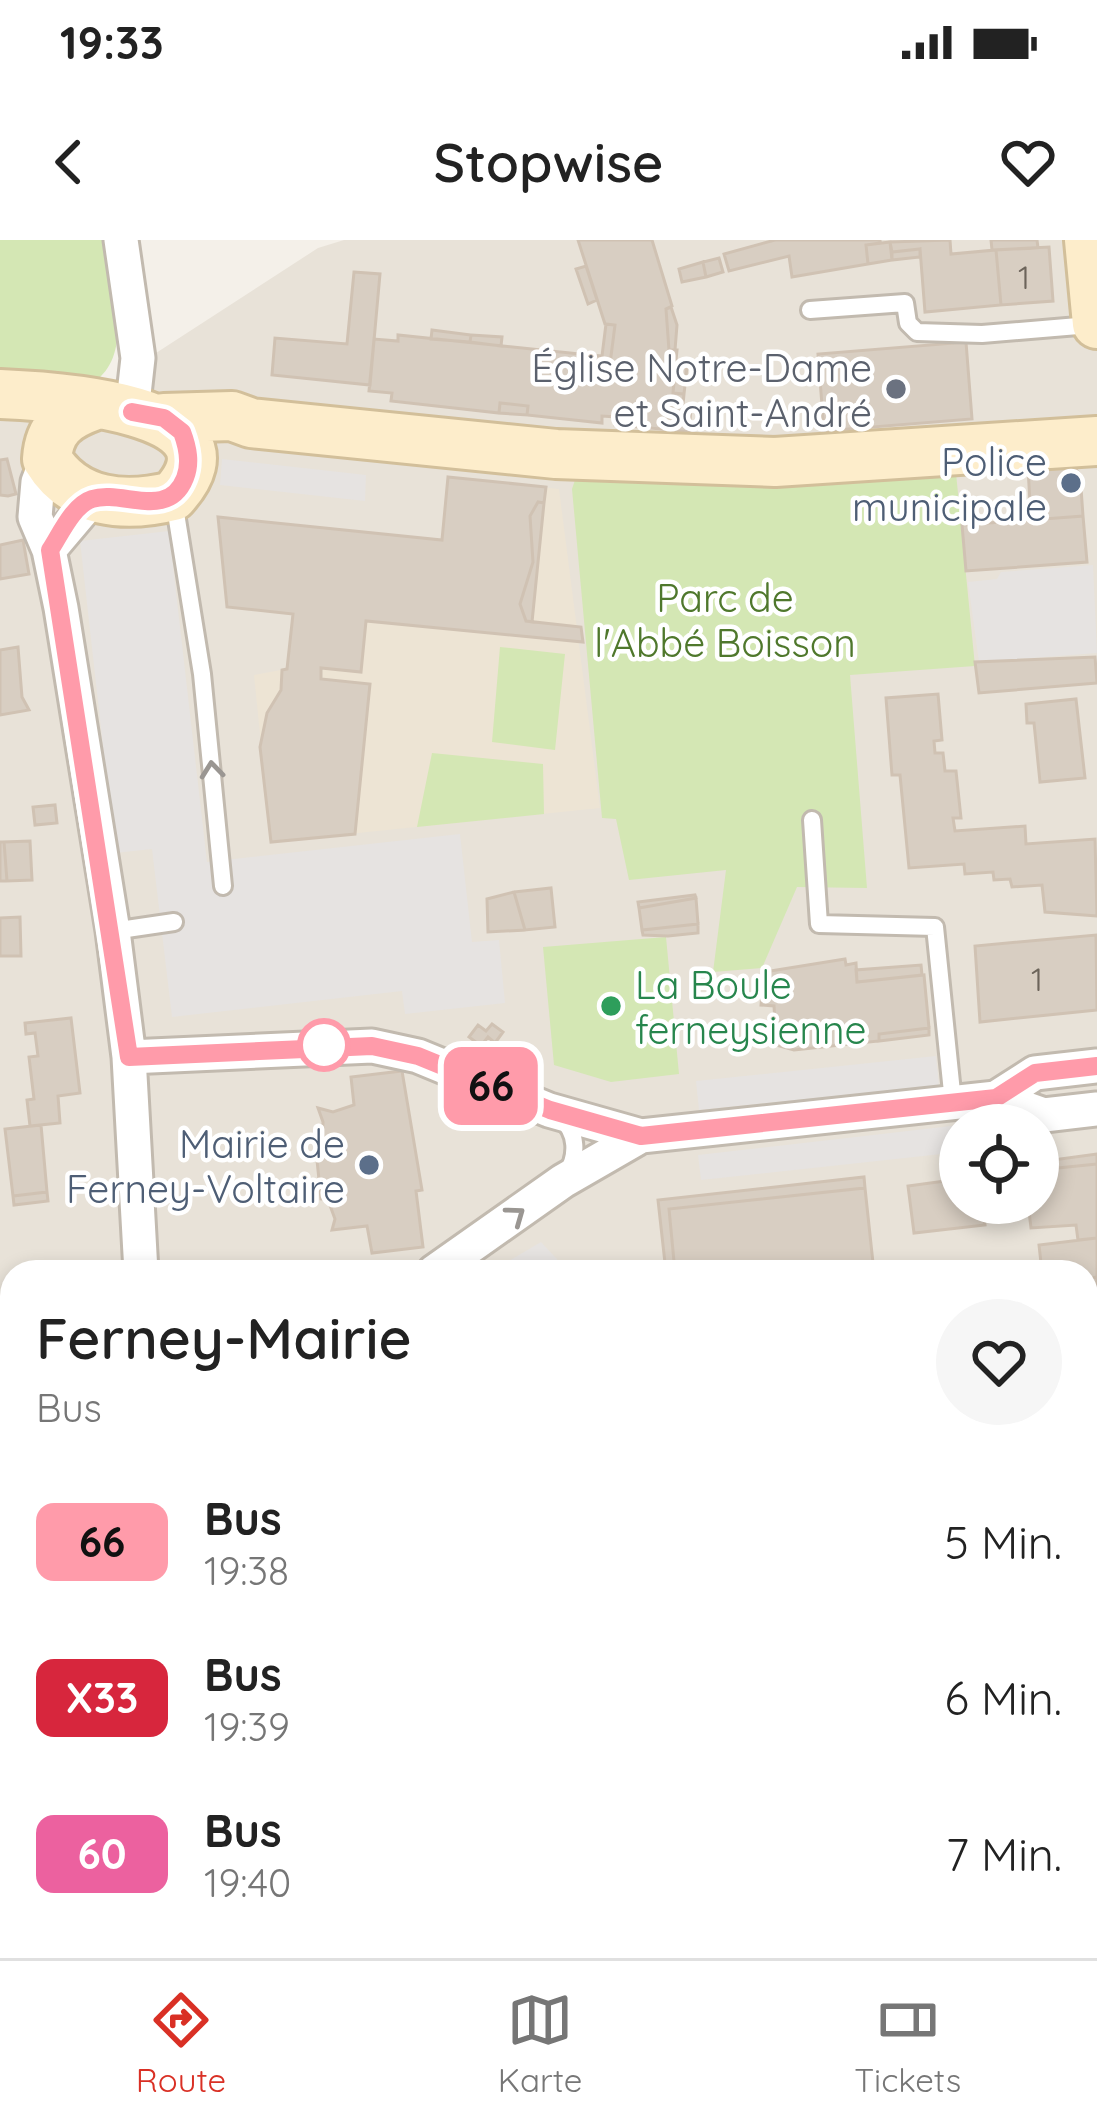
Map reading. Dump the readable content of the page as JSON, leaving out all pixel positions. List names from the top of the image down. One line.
{"parks":["Parc de l'Abbé Boisson"],"places":["Église Notre-Dame et Saint-André","Police municipale","La Boule ferneysienne","Mairie de Ferney-Voltaire"],"lines":["bus line 66"],"house_numbers":["1","1"],"page":{"status":"19:33","header":"Stopwise","on_map":"66","heading":["Ferney-Mairie","Bus"],"list":[{"mark":"66","name":"Bus","note":"19:38","value":"5 Min."},{"mark":"X33","name":"Bus","note":"19:39","value":"6 Min."},{"mark":"60","name":"Bus","note":"19:40","value":"7 Min."}],"tabs":["Route","Karte","Tickets"]}}
